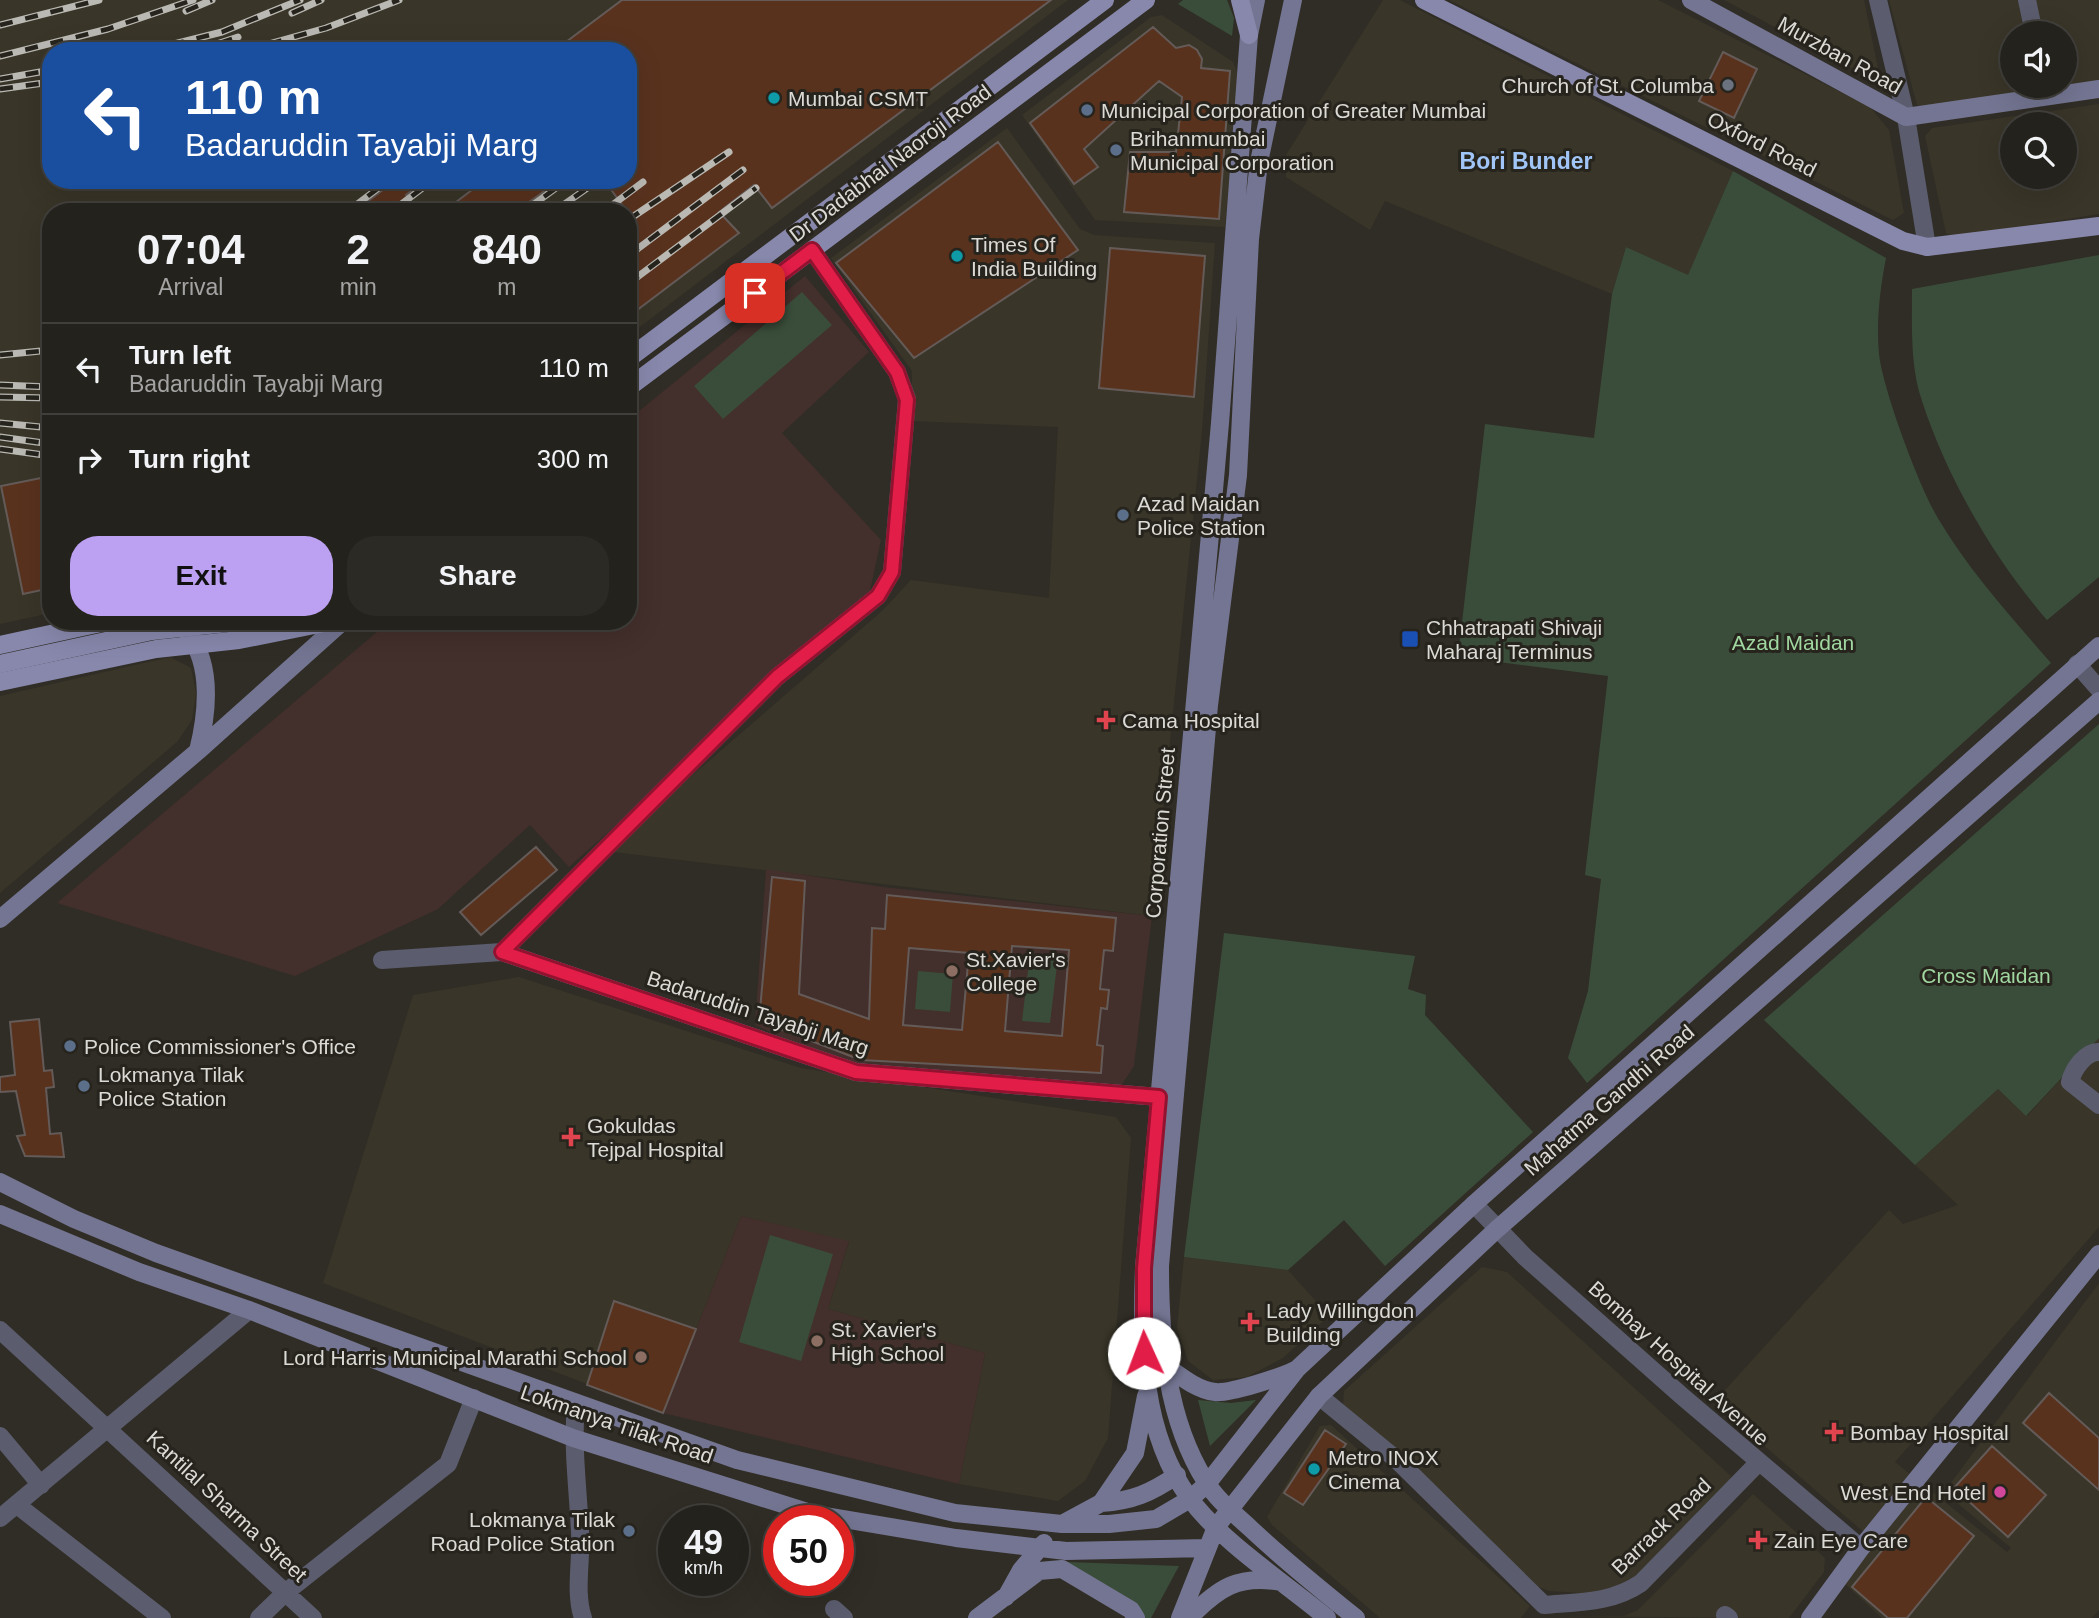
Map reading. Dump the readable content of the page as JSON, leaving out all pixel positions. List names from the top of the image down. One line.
{"streets":{"main road":["Murzban Road","Oxford Road","Dr Dadabhai Naoroji Road","Corporation Street","Badaruddin Tayabji Marg","Mahatma Gandhi Road","Lokmanya Tilak Road"],"street":["Bombay Hospital Avenue","Kantilal Sharma Street","Barrack Road"]},"crossings":[["Corporation Street","Badaruddin Tayabji Marg"],["Corporation Street","Mahatma Gandhi Road"],["Corporation Street","Lokmanya Tilak Road"],["Mahatma Gandhi Road","Bombay Hospital Avenue"],["Mahatma Gandhi Road","Lokmanya Tilak Road"],["Bombay Hospital Avenue","Barrack Road"]],"districts":["Bori Bunder"],"parks":["Azad Maidan","Cross Maidan"],"places":{"other":["Church of St. Columba","Mumbai CSMT","Municipal Corporation of Greater Mumbai","Brihanmumbai Municipal Corporation","Times Of India Building","Azad Maidan Police Station","St.Xavier's College","Police Commissioner's Office","Lokmanya Tilak Police Station","St. Xavier's High School","Lord Harris Municipal Marathi School","Metro INOX Cinema","West End Hotel","Lokmanya Tilak Road Police Station"],"transit":["Chhatrapati Shivaji Maharaj Terminus"],"health":["Cama Hospital","Gokuldas Tejpal Hospital","Lady Willingdon Building","Bombay Hospital","Zain Eye Care"]},"page":{"turn":["110 m","Badaruddin Tayabji Marg"],"eta":["07:04","Arrival","2","min","840","m"],"list":[{"name":"Turn left","note":"Badaruddin Tayabji Marg","value":"110 m"},{"name":"Turn right","value":"300 m"}],"buttons":["Exit","Share"],"speed":"49 km/h","limit":"50"}}
